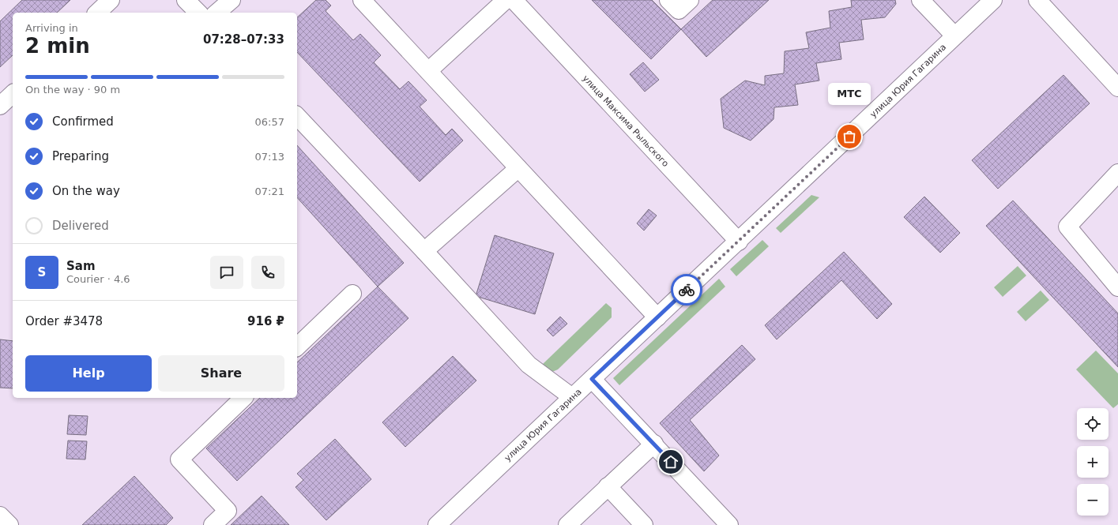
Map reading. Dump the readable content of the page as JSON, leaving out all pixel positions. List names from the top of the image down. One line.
{"streets":{"main road":["улица Юрия Гагарина","улица Максима Рыльского"]},"crossings":[["улица Юрия Гагарина","улица Максима Рыльского"]],"places":["МТС"],"page":{"heading":["2 min","Arriving in","07:28–07:33"],"panel":["Sam","Courier · 4.6","Order #3478","916 ₽"],"bar":"On the way · 90 m","bubble":"МТС","list":[["Confirmed","06:57"],["Preparing","07:13"],["On the way","07:21"],"Delivered"],"round":"S","buttons":["Help","Share"],"map_buttons":["+","−"]}}
